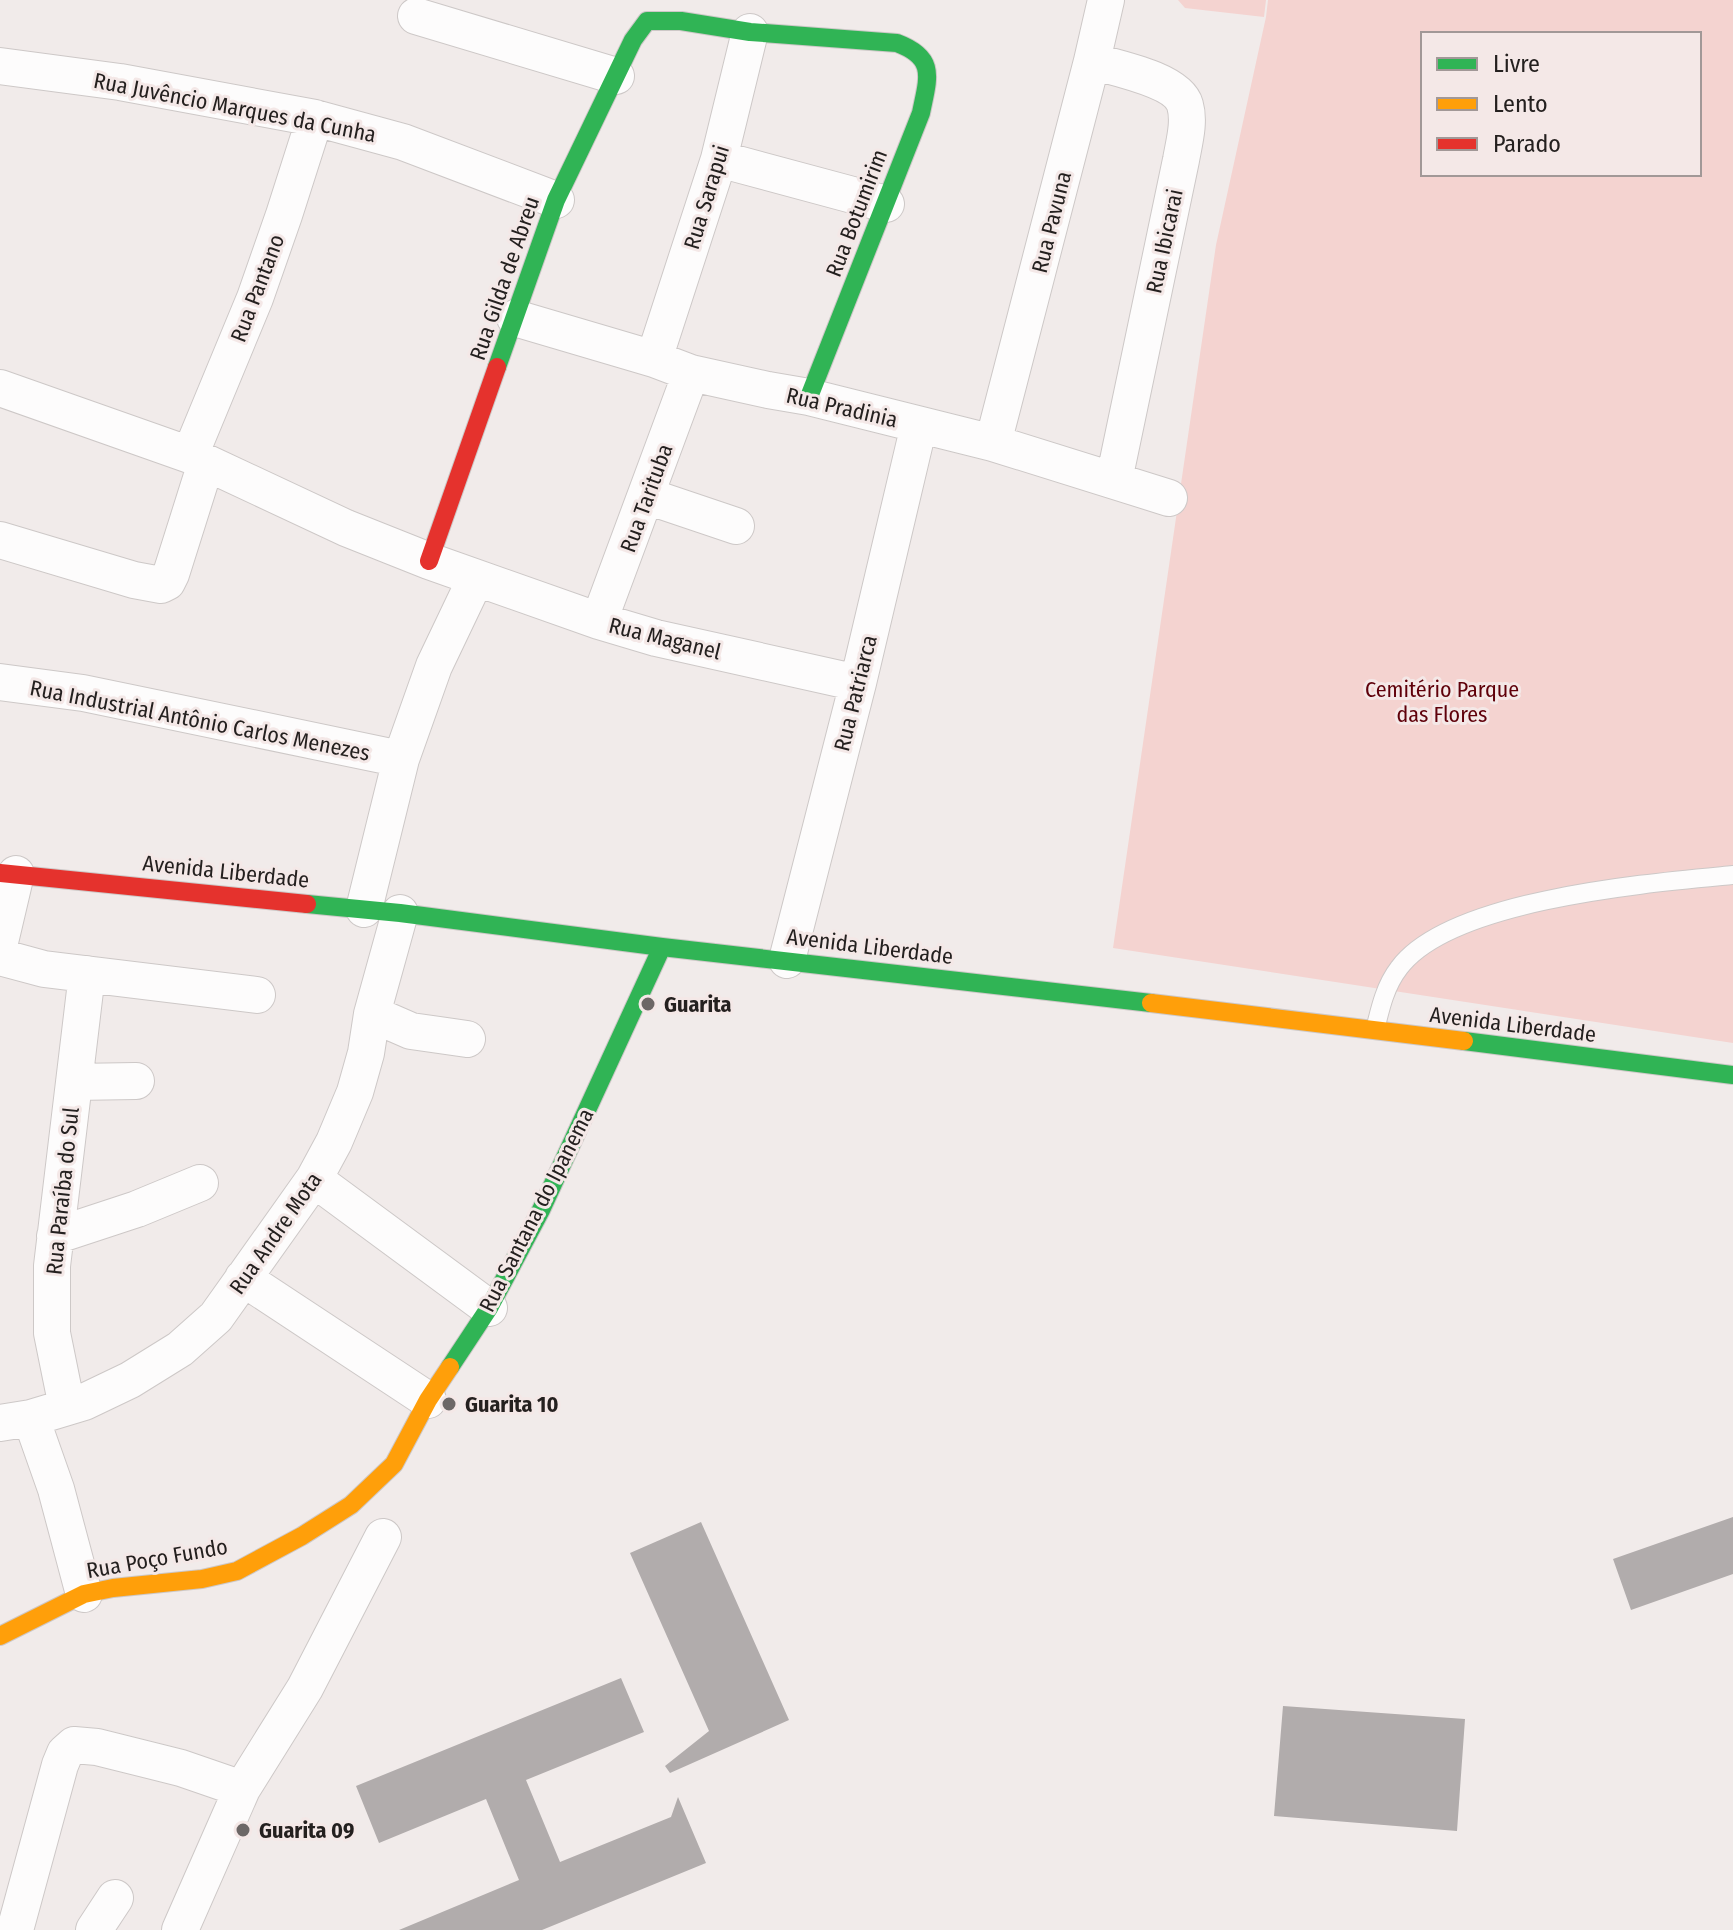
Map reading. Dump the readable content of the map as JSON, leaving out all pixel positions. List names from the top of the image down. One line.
{"streets":{"street":["Rua Juvêncio Marques da Cunha","Rua Sarapui","Rua Botumirim","Rua Pavuna","Rua Ibicarai","Rua Gilda de Abreu","Rua Pantano","Rua Pradinia","Rua Tarituba","Rua Maganel","Rua Patriarca","Rua Industrial Antônio Carlos Menezes","Avenida Liberdade","Rua Paraíba do Sul","Rua Santana do Ipanema","Rua Andre Mota","Rua Poço Fundo"]},"crossings":[["Rua Juvêncio Marques da Cunha","Rua Gilda de Abreu"],["Rua Juvêncio Marques da Cunha","Rua Pantano"],["Rua Sarapui","Rua Botumirim"],["Rua Sarapui","Rua Gilda de Abreu"],["Rua Sarapui","Rua Pradinia"],["Rua Botumirim","Rua Gilda de Abreu"],["Rua Botumirim","Rua Pradinia"],["Rua Pavuna","Rua Ibicarai"],["Rua Pavuna","Rua Pradinia"],["Rua Ibicarai","Rua Pradinia"],["Rua Gilda de Abreu","Rua Pradinia"],["Rua Gilda de Abreu","Rua Maganel"],["Rua Pantano","Rua Maganel"],["Rua Pradinia","Rua Tarituba"],["Rua Pradinia","Rua Patriarca"],["Rua Tarituba","Rua Maganel"],["Rua Maganel","Rua Patriarca"],["Rua Patriarca","Avenida Liberdade"],["Avenida Liberdade","Rua Santana do Ipanema"],["Avenida Liberdade","Rua Andre Mota"],["Rua Paraíba do Sul","Rua Andre Mota"],["Rua Santana do Ipanema","Rua Poço Fundo"]],"parks":["Cemitério Parque das Flores"],"places":["Guarita","Guarita 10","Guarita 09"],"legend":["Livre","Lento","Parado"]}
